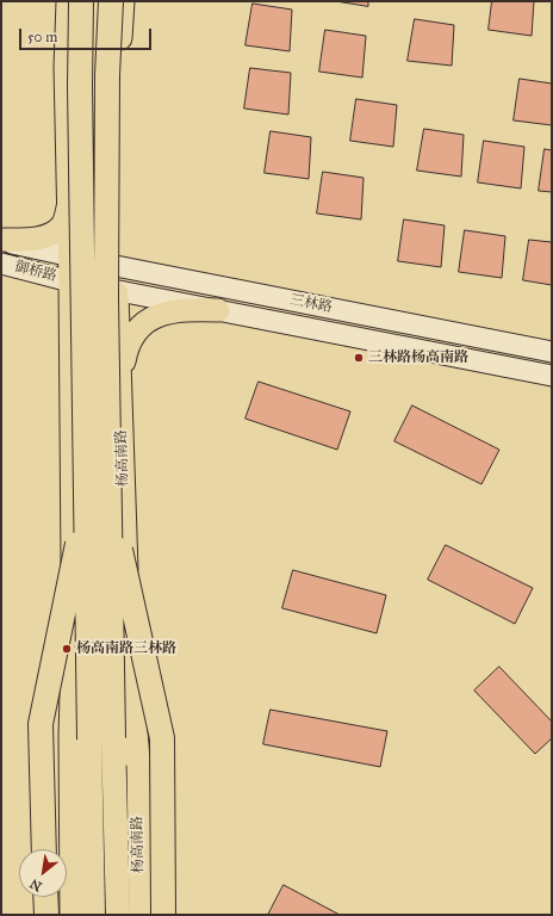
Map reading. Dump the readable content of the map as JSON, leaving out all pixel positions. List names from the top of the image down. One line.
{"streets":{"highway":["杨高南路"],"main road":["御桥路","三林路"]},"crossings":[["御桥路","三林路"],["三林路","杨高南路"]],"places":["三林路杨高南路","杨高南路三林路"],"scale_bar":"50 m","north":"bottom left"}
